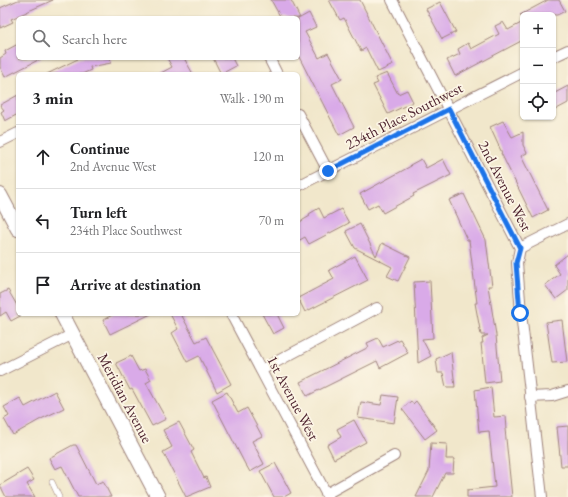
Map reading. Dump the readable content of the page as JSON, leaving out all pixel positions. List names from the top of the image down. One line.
{"streets":{"main road":["Meridian Avenue"],"street":["234th Place Southwest","2nd Avenue West","1st Avenue West"]},"crossings":[["234th Place Southwest","2nd Avenue West"]],"page":{"map_buttons":["+","−"],"search":"Search here","heading":["3 min","Walk · 190 m"],"list":[["Continue","2nd Avenue West","120 m"],["Turn left","234th Place Southwest","70 m"],"Arrive at destination"]}}
